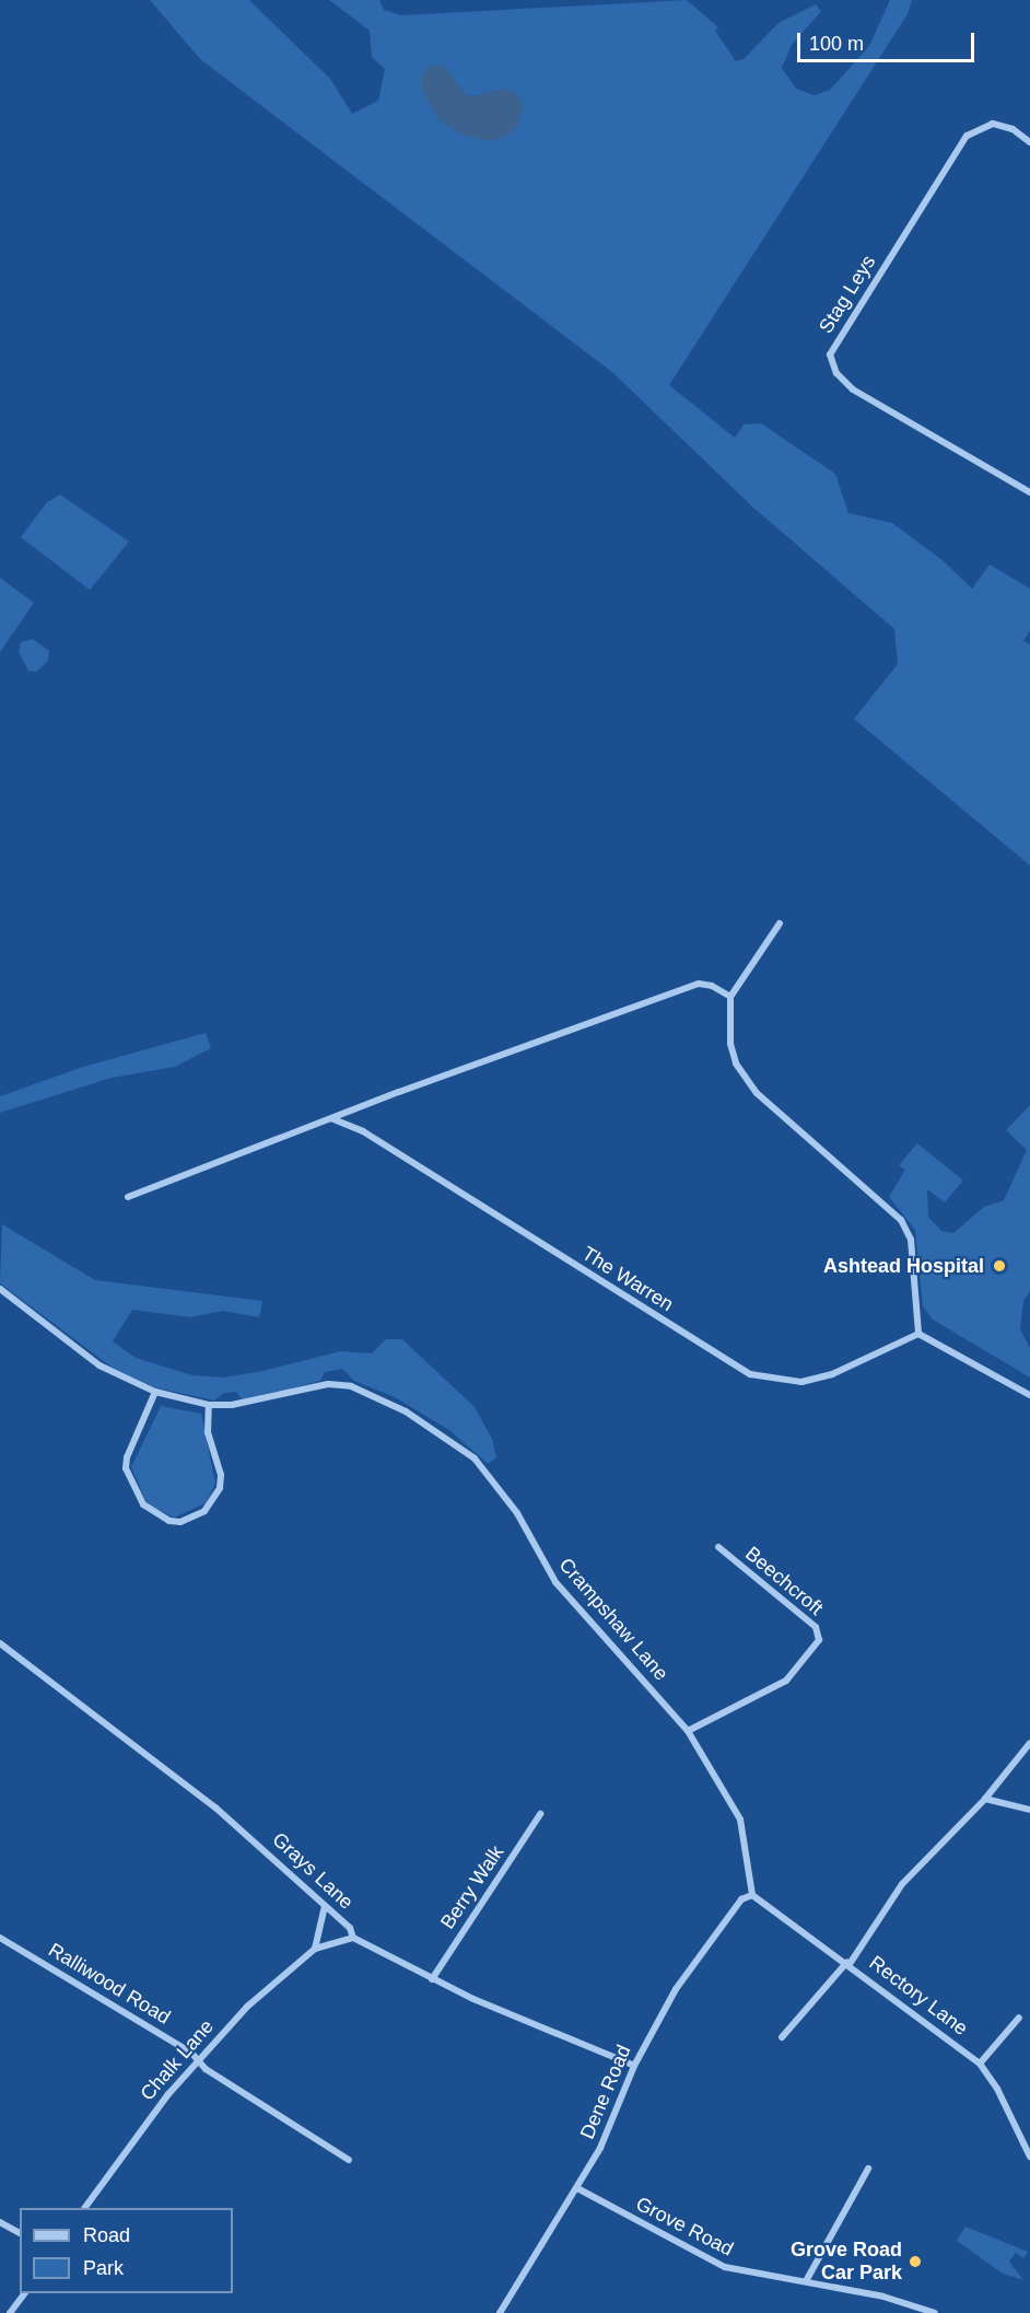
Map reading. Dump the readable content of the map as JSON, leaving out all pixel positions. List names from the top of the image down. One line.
{"streets":{"street":["Stag Leys","The Warren","Beechcroft","Crampshaw Lane","Grays Lane","Berry Walk","Ralliwood Road","Rectory Lane","Chalk Lane","Dene Road","Grove Road"]},"crossings":[["Beechcroft","Crampshaw Lane"],["Crampshaw Lane","Rectory Lane"],["Crampshaw Lane","Dene Road"],["Grays Lane","Berry Walk"],["Grays Lane","Chalk Lane"],["Grays Lane","Dene Road"],["Ralliwood Road","Chalk Lane"],["Rectory Lane","Dene Road"],["Dene Road","Grove Road"]],"places":["Ashtead Hospital","Grove Road Car Park"],"legend":["Road","Park"],"scale_bar":"100 m"}
